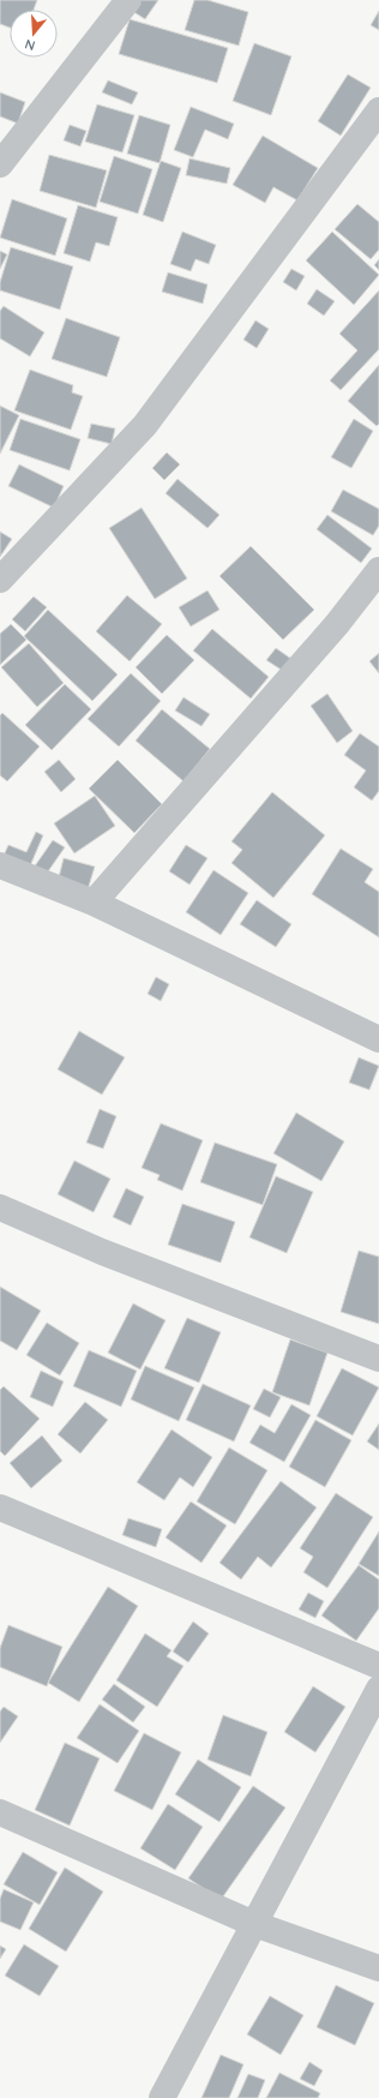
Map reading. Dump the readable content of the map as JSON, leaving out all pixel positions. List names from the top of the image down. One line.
{"north":"bottom"}
